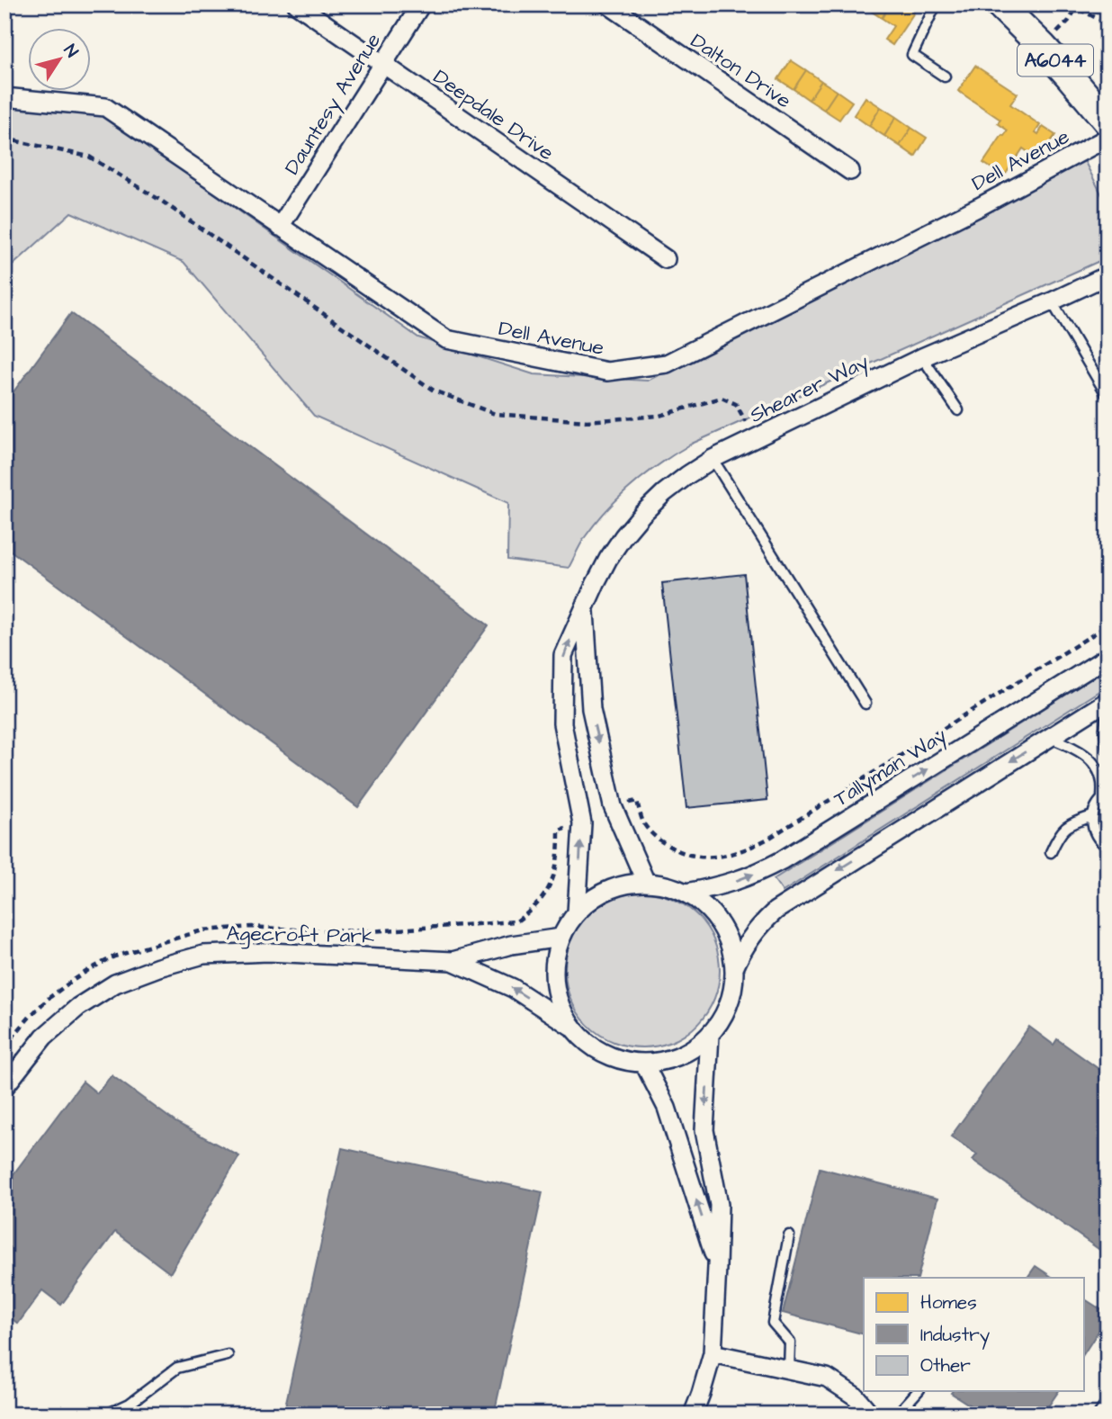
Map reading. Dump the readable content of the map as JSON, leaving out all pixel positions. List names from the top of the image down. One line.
{"streets":{"main road":["A6044"],"street":["Dalton Drive","Dauntesy Avenue","Deepdale Drive","Dell Avenue","Shearer Way","Tallyman Way","Agecroft Park"]},"crossings":[["Dauntesy Avenue","Deepdale Drive"],["Dauntesy Avenue","Dell Avenue"],["Shearer Way","Tallyman Way"]],"legend":["Homes","Industry","Other"],"north":"top right"}
